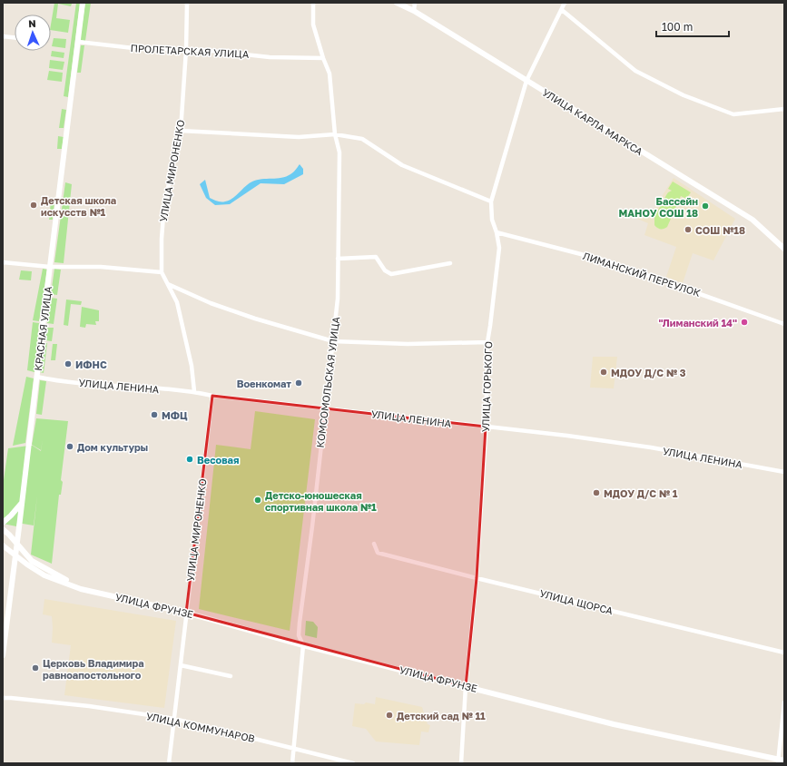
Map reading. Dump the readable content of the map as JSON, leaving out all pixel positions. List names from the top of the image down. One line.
{"streets":{"main road":["УЛИЦА КАРЛА МАРКСА","КРАСНАЯ УЛИЦА","УЛИЦА ФРУНЗЕ"],"street":["ПРОЛЕТАРСКАЯ УЛИЦА","УЛИЦА МИРОНЕНКО","ЛИМАНСКИЙ ПЕРЕУЛОК","КОМСОМОЛЬСКАЯ УЛИЦА","УЛИЦА ЛЕНИНА","УЛИЦА ГОРЬКОГО","УЛИЦА ЩОРСА","УЛИЦА КОММУНАРОВ"]},"crossings":[["ПРОЛЕТАРСКАЯ УЛИЦА","УЛИЦА МИРОНЕНКО"],["ПРОЛЕТАРСКАЯ УЛИЦА","КРАСНАЯ УЛИЦА"],["ПРОЛЕТАРСКАЯ УЛИЦА","КОМСОМОЛЬСКАЯ УЛИЦА"],["УЛИЦА КАРЛА МАРКСА","УЛИЦА ГОРЬКОГО"],["УЛИЦА МИРОНЕНКО","УЛИЦА ЛЕНИНА"],["УЛИЦА МИРОНЕНКО","УЛИЦА ФРУНЗЕ"],["УЛИЦА МИРОНЕНКО","УЛИЦА КОММУНАРОВ"],["ЛИМАНСКИЙ ПЕРЕУЛОК","УЛИЦА ГОРЬКОГО"],["КРАСНАЯ УЛИЦА","УЛИЦА ЛЕНИНА"],["КРАСНАЯ УЛИЦА","УЛИЦА ФРУНЗЕ"],["КОМСОМОЛЬСКАЯ УЛИЦА","УЛИЦА ЛЕНИНА"],["КОМСОМОЛЬСКАЯ УЛИЦА","УЛИЦА ФРУНЗЕ"],["КОМСОМОЛЬСКАЯ УЛИЦА","УЛИЦА КОММУНАРОВ"],["УЛИЦА ЛЕНИНА","УЛИЦА ГОРЬКОГО"],["УЛИЦА ГОРЬКОГО","УЛИЦА ЩОРСА"],["УЛИЦА ГОРЬКОГО","УЛИЦА ФРУНЗЕ"]],"places":["Детская школа искусств №1","Бассейн МАНОУ СОШ 18","СОШ №18","\"Лиманский 14\"","ИФНС","МДОУ Д/С № 3","Военкомат","МФЦ","Дом культуры","Весовая","МДОУ Д/С № 1","Детско-юношеская спортивная школа №1","Церковь Владимира равноапостольного","Детский сад № 11"],"scale_bar":"100 m","north":"top"}
